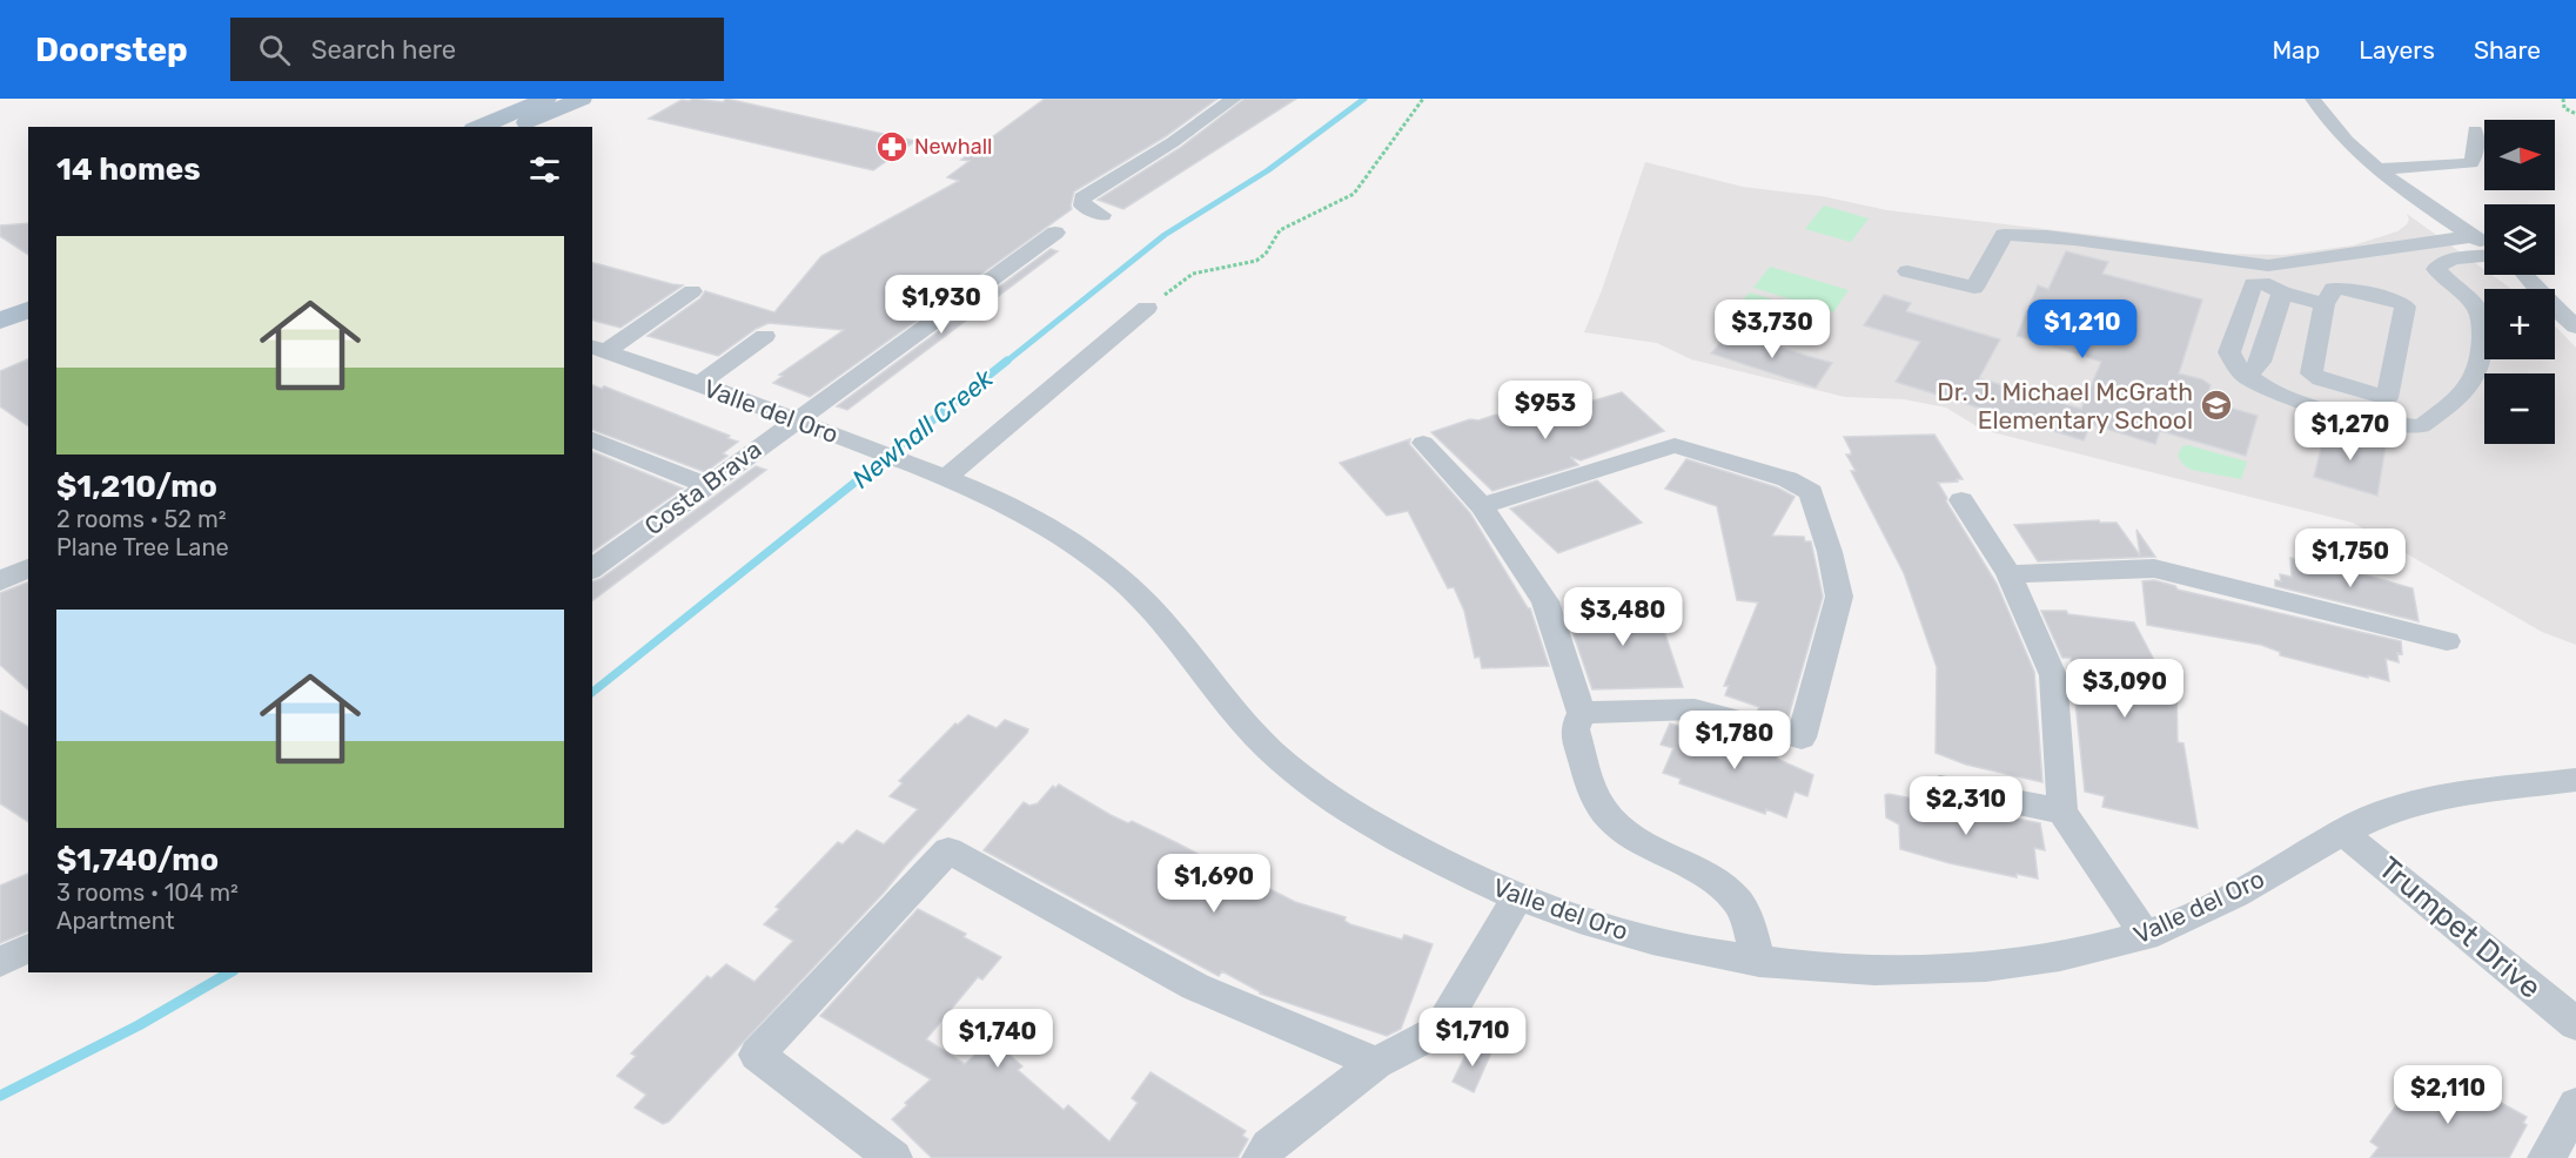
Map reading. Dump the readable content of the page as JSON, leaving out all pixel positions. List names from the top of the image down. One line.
{"streets":{"street":["Valle del Oro","Costa Brava","Trumpet Drive"]},"crossings":[["Valle del Oro","Costa Brava"],["Valle del Oro","Trumpet Drive"]],"water":["Newhall Creek"],"places":{"pharmacy":["Newhall"],"school or university":["Dr. J. Michael McGrath Elementary School"]},"north":"right","page":{"header":"Doorstep","search":"Search here","nav":["Map","Layers","Share"],"map_buttons":["+","−"],"heading":"14 homes","list":[{"name":"$1,210/mo","note":"2 rooms · 52 m² · Plane Tree Lane"},{"name":"$1,740/mo","note":"3 rooms · 104 m² · Apartment"}],"price":["$1,930","$3,730","$1,210","$953","$1,270","$1,750","$3,480","$3,090","$1,780","$2,310","$1,690","$1,710","$1,740","$2,110"]}}
